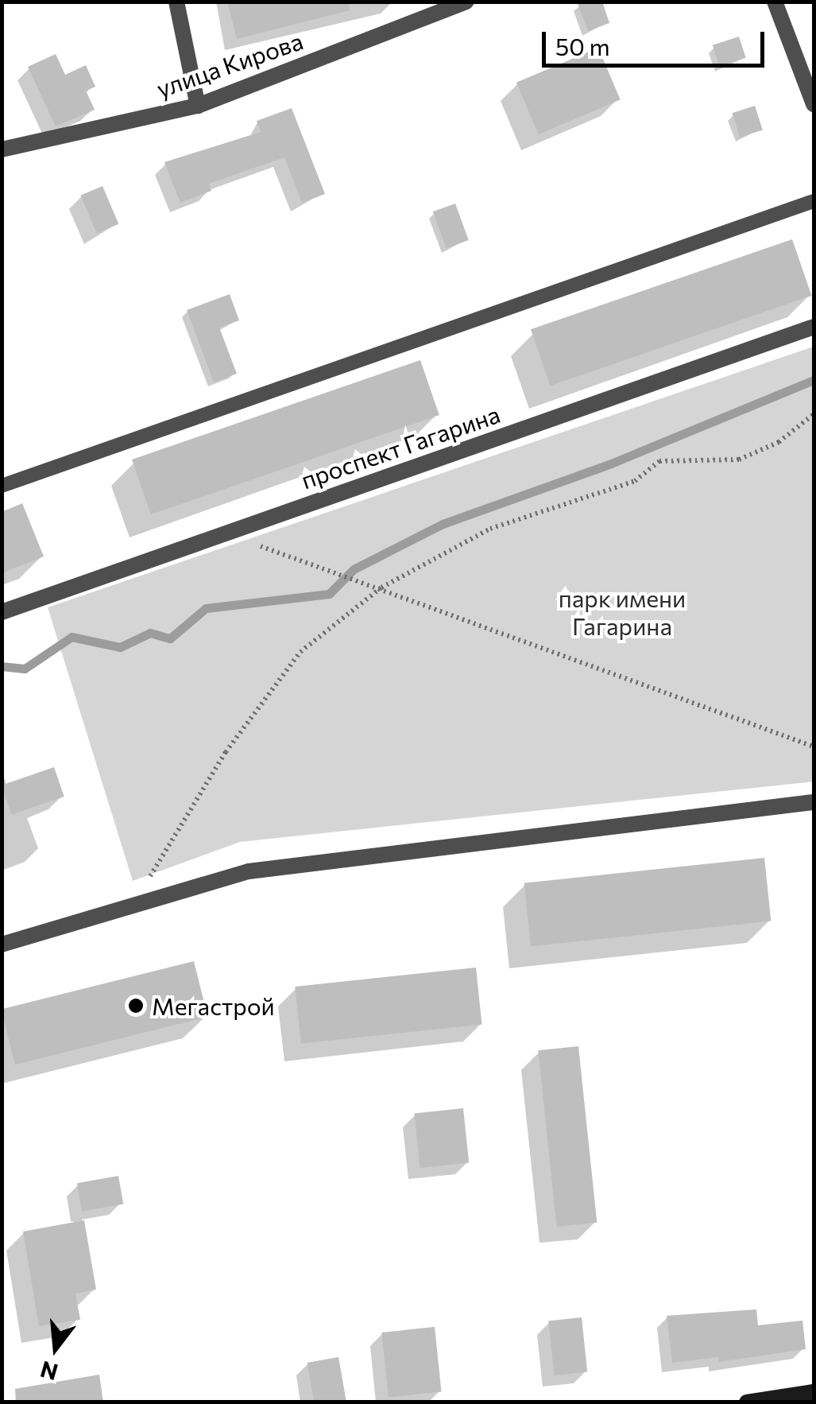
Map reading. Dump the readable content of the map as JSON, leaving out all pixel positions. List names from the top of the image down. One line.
{"streets":{"street":["улица Кирова","проспект Гагарина"]},"parks":["парк имени Гагарина"],"places":["Мегастрой"],"scale_bar":"50 m","north":"bottom"}
